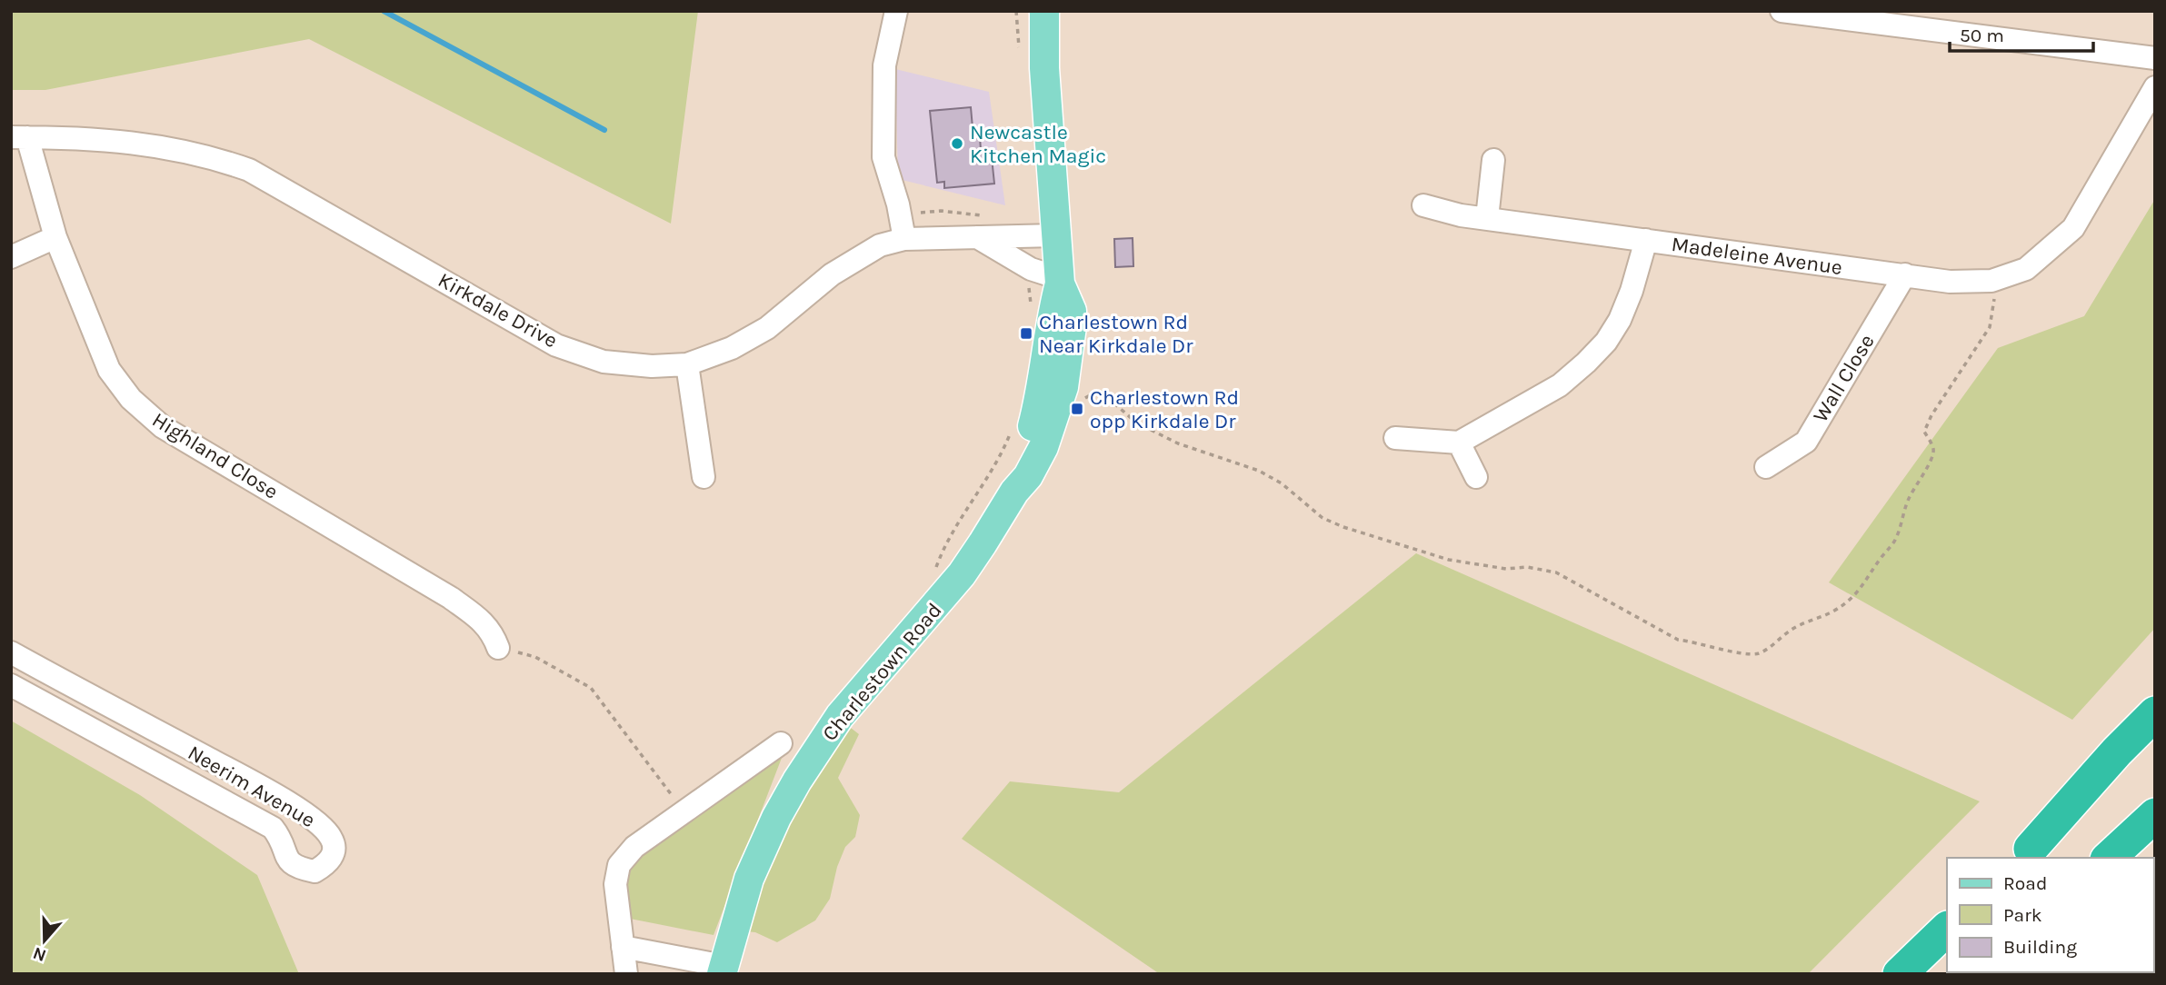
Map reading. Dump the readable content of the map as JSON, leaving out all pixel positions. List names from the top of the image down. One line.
{"streets":{"main road":["Charlestown Road"],"street":["Madeleine Avenue","Kirkdale Drive","Wall Close","Highland Close","Neerim Avenue"]},"crossings":[["Madeleine Avenue","Wall Close"],["Kirkdale Drive","Highland Close"],["Kirkdale Drive","Charlestown Road"]],"places":{"other":["Newcastle Kitchen Magic"],"transit":["Charlestown Rd Near Kirkdale Dr","Charlestown Rd opp Kirkdale Dr"]},"legend":["Road","Park","Building"],"scale_bar":"50 m","north":"bottom"}
